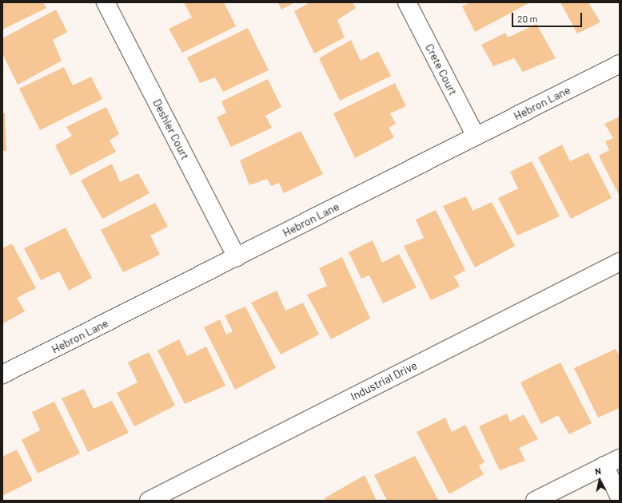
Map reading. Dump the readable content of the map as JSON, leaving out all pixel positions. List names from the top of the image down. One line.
{"streets":{"street":["Crete Court","Hebron Lane","Deshler Court","Industrial Drive"]},"crossings":[["Crete Court","Hebron Lane"],["Hebron Lane","Deshler Court"]],"scale_bar":"20 m","north":"top"}
